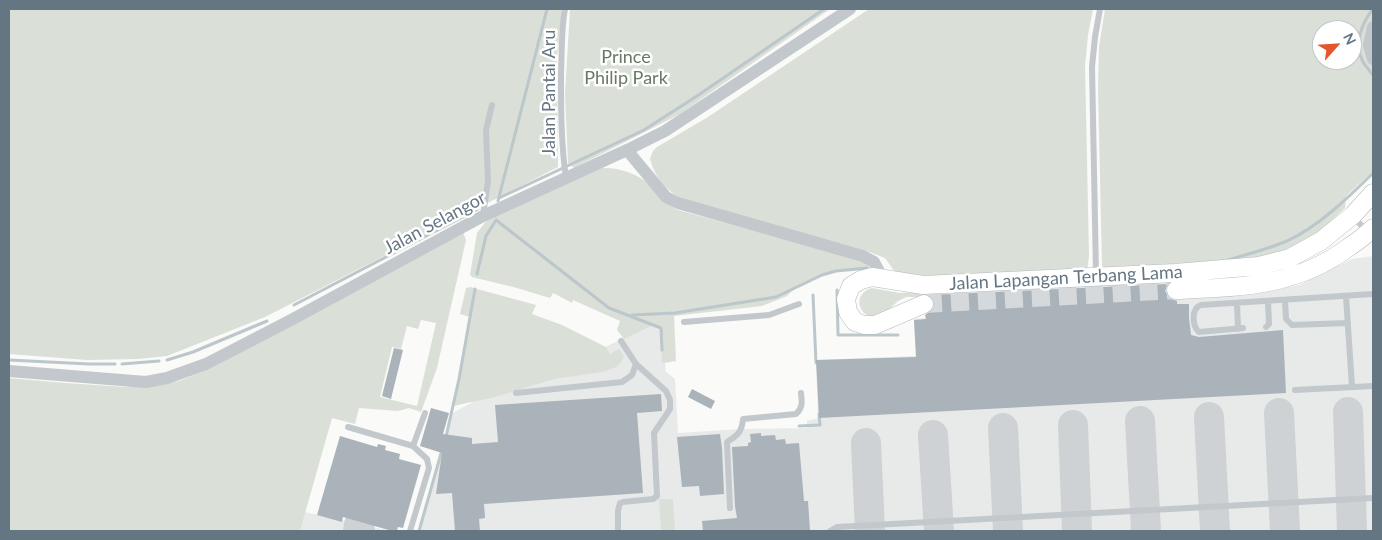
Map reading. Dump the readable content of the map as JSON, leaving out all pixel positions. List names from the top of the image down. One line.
{"streets":{"main road":["Jalan Lapangan Terbang Lama"],"street":["Jalan Selangor"],"lane":["Jalan Pantai Aru"]},"crossings":[["Jalan Pantai Aru","Jalan Selangor"]],"parks":["Prince Philip Park"],"north":"top right"}
